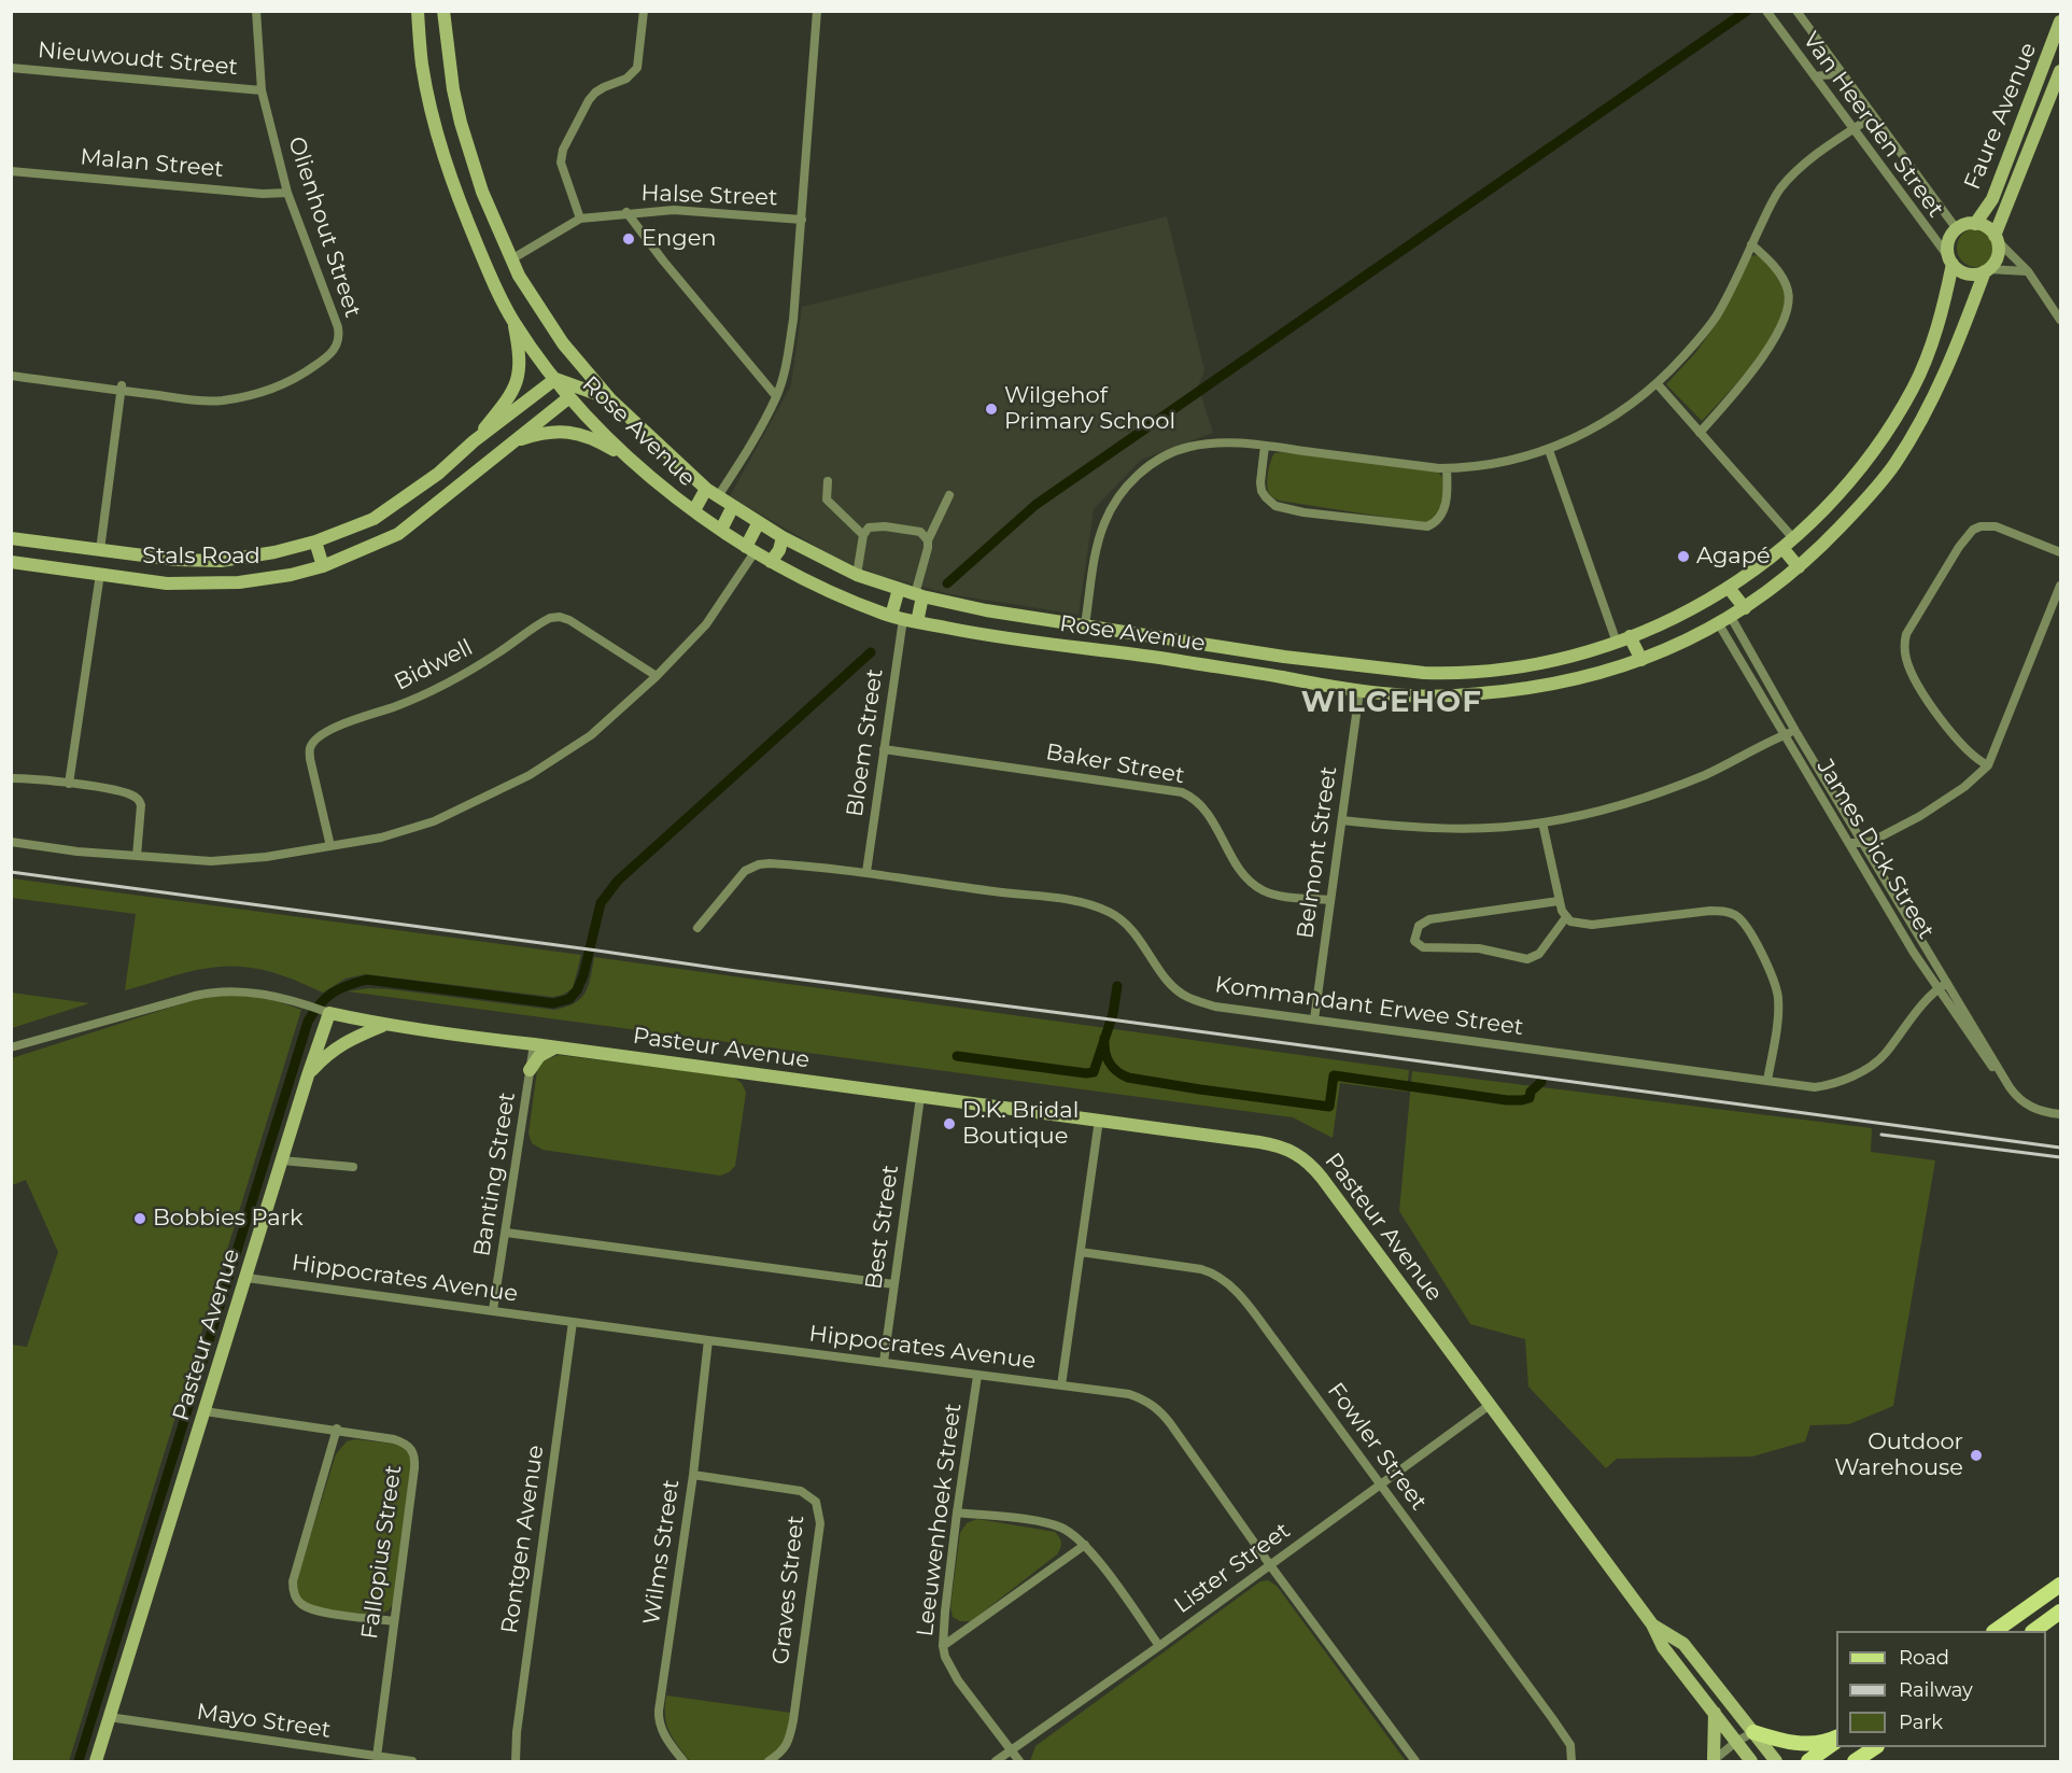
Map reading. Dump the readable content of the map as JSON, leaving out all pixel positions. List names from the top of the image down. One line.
{"streets":{"street":["Nieuwoudt Street","Faure Avenue","Van Heerden Street","Malan Street","Halse Street","Olienhout Street","Rose Avenue","Stals Road","Bidwell","Bloem Street","Baker Street","James Dick Street","Belmont Street","Kommandant Erwee Street","Pasteur Avenue","Banting Street","Best Street","Hippocrates Avenue","Fowler Street","Leeuwenhoek Street","Rontgen Avenue","Fallopius Street","Wilms Street","Lister Street","Graves Street","Mayo Street"]},"crossings":[["Nieuwoudt Street","Olienhout Street"],["Faure Avenue","Van Heerden Street"],["Faure Avenue","Rose Avenue"],["Van Heerden Street","Rose Avenue"],["Malan Street","Olienhout Street"],["Halse Street","Rose Avenue"],["Rose Avenue","Stals Road"],["Rose Avenue","Bloem Street"],["Rose Avenue","James Dick Street"],["Rose Avenue","Belmont Street"],["Bloem Street","Baker Street"],["Bloem Street","Kommandant Erwee Street"],["Baker Street","Belmont Street"],["James Dick Street","Kommandant Erwee Street"],["Belmont Street","Kommandant Erwee Street"],["Pasteur Avenue","Banting Street"],["Pasteur Avenue","Best Street"],["Pasteur Avenue","Hippocrates Avenue"],["Pasteur Avenue","Fallopius Street"],["Pasteur Avenue","Lister Street"],["Pasteur Avenue","Mayo Street"],["Banting Street","Hippocrates Avenue"],["Best Street","Hippocrates Avenue"],["Hippocrates Avenue","Leeuwenhoek Street"],["Hippocrates Avenue","Rontgen Avenue"],["Hippocrates Avenue","Wilms Street"],["Hippocrates Avenue","Lister Street"],["Fowler Street","Lister Street"],["Leeuwenhoek Street","Lister Street"],["Fallopius Street","Mayo Street"],["Wilms Street","Graves Street"]],"districts":["WILGEHOF"],"places":["Engen","Wilgehof Primary School","Agapé","D.K. Bridal Boutique","Bobbies Park","Outdoor Warehouse"],"legend":["Road","Railway","Park"]}
